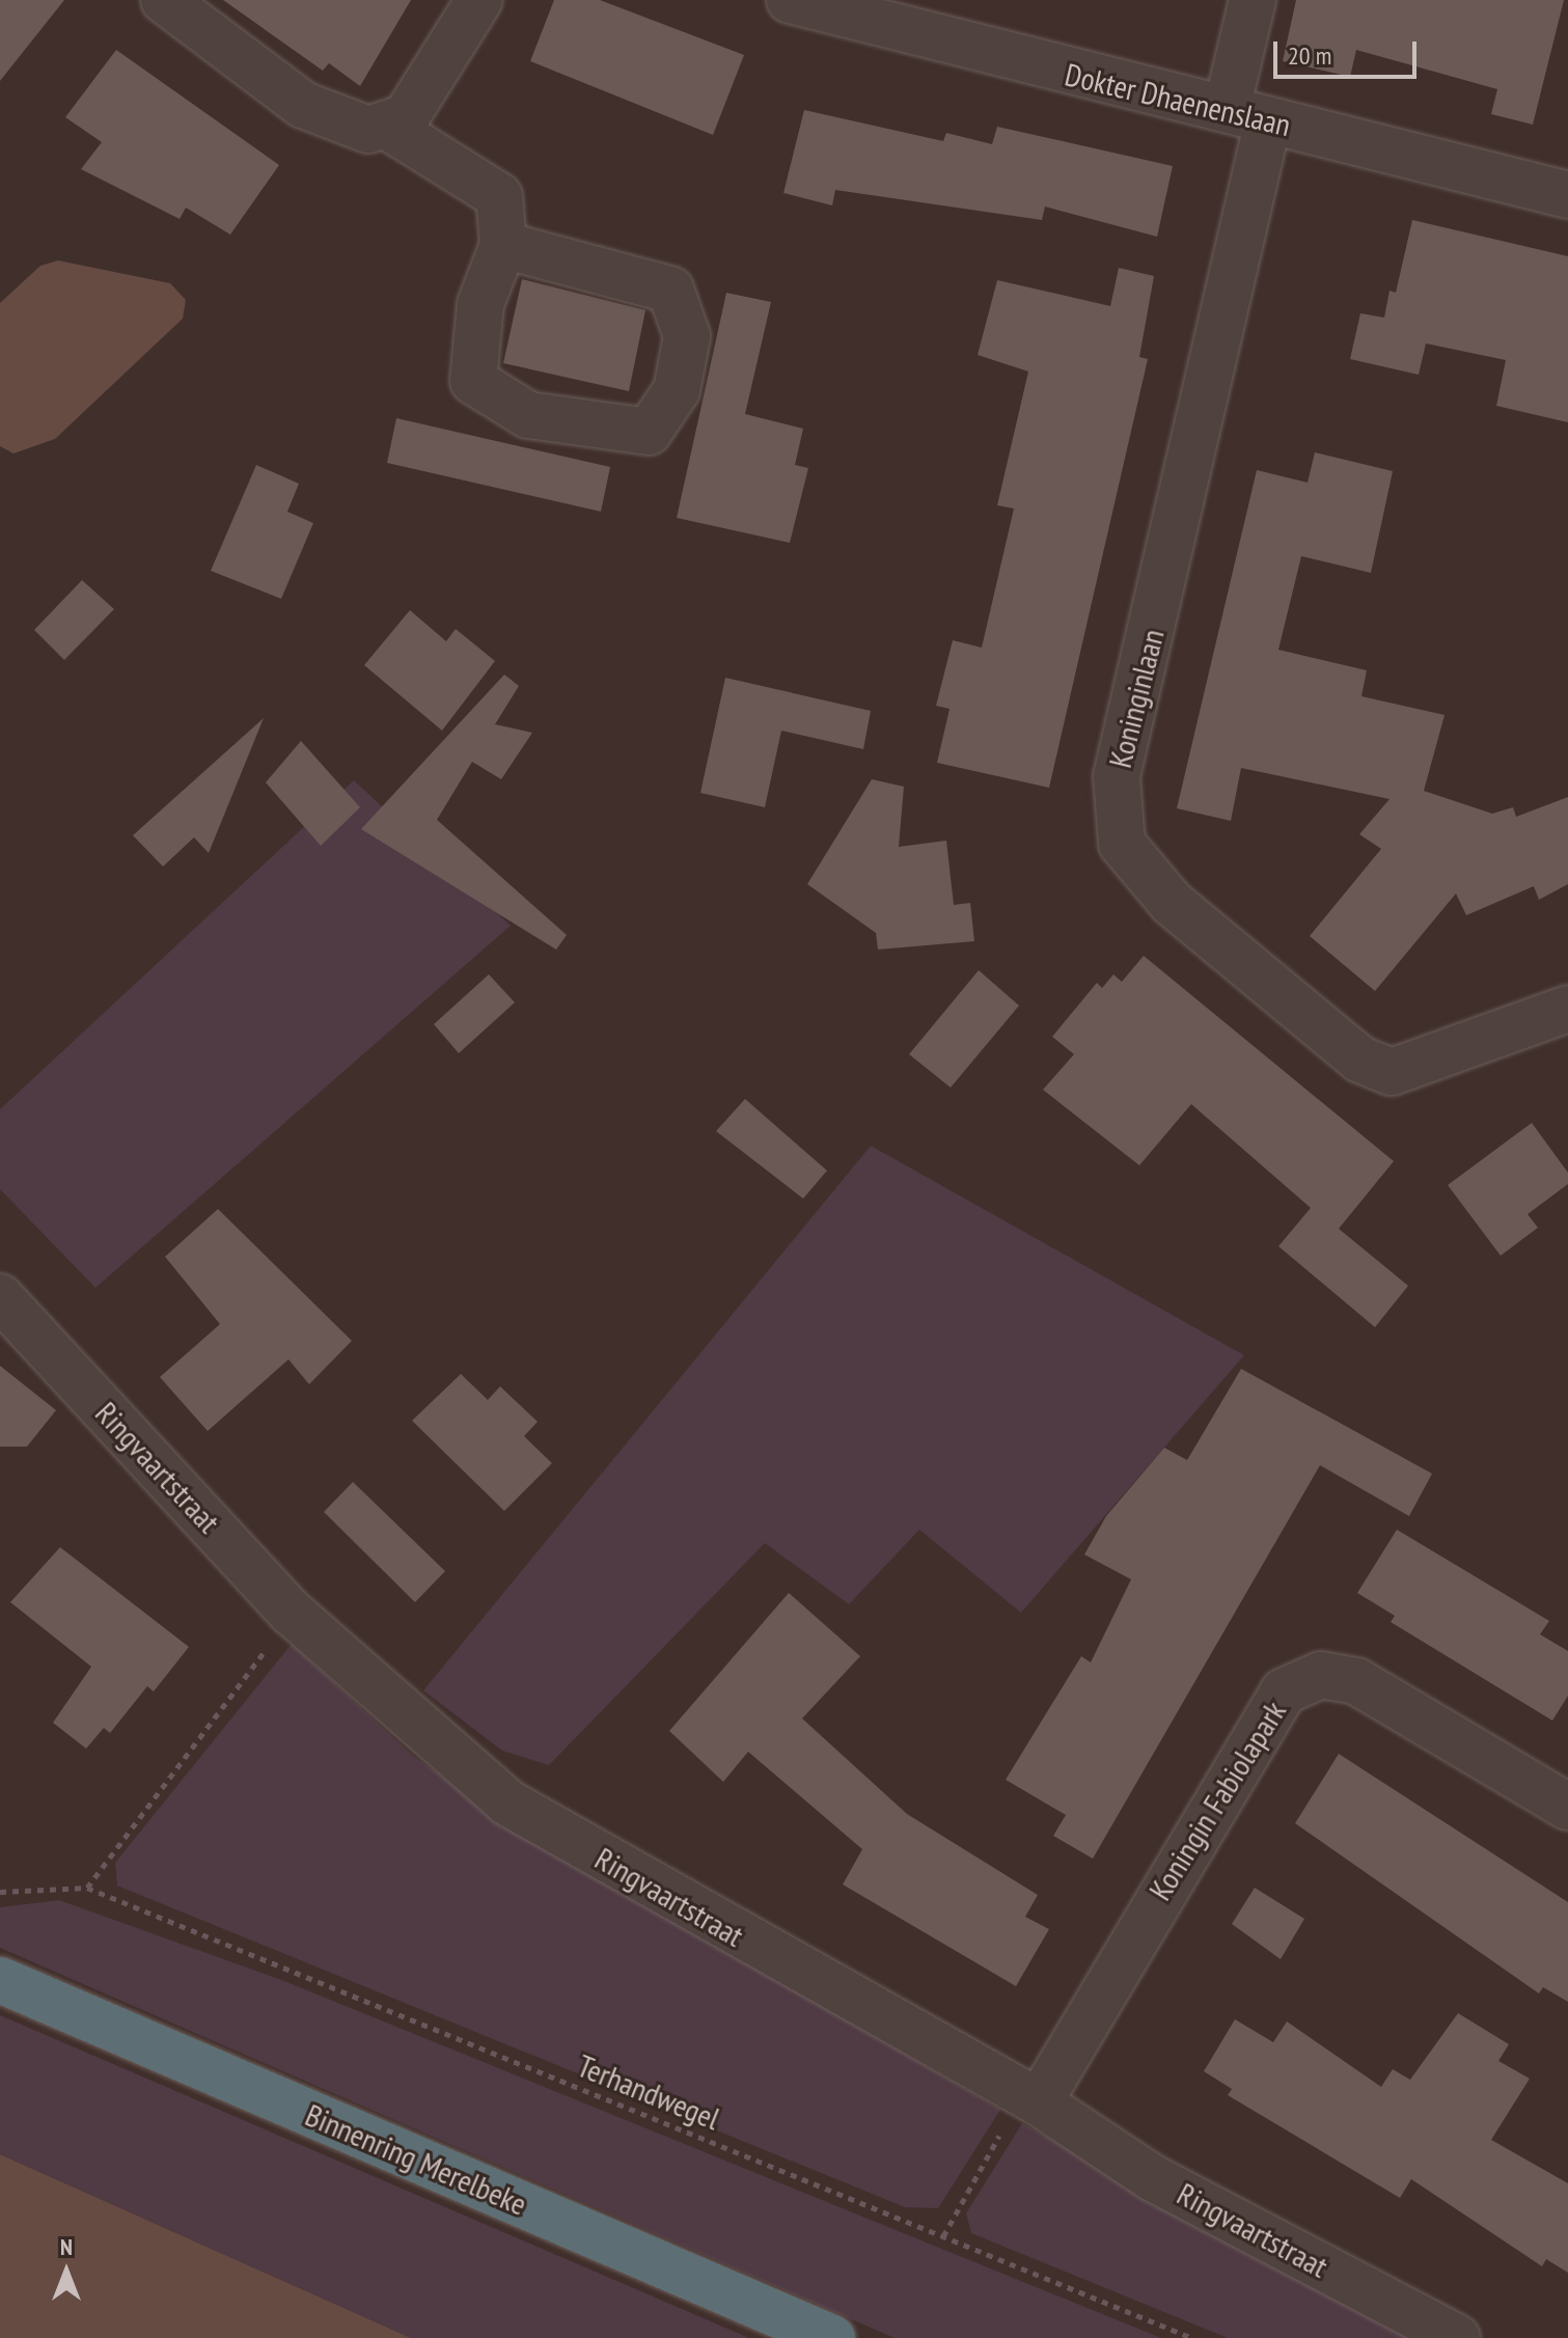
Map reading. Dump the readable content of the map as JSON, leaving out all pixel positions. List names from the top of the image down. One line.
{"streets":{"highway":["Binnenring Merelbeke"],"street":["Dokter Dhaenenslaan","Koninginlaan","Ringvaartstraat","Koningin Fabiolapark"],"path":["Terhandwegel"]},"crossings":[["Dokter Dhaenenslaan","Koninginlaan"],["Ringvaartstraat","Koningin Fabiolapark"]],"scale_bar":"20 m","north":"top"}
